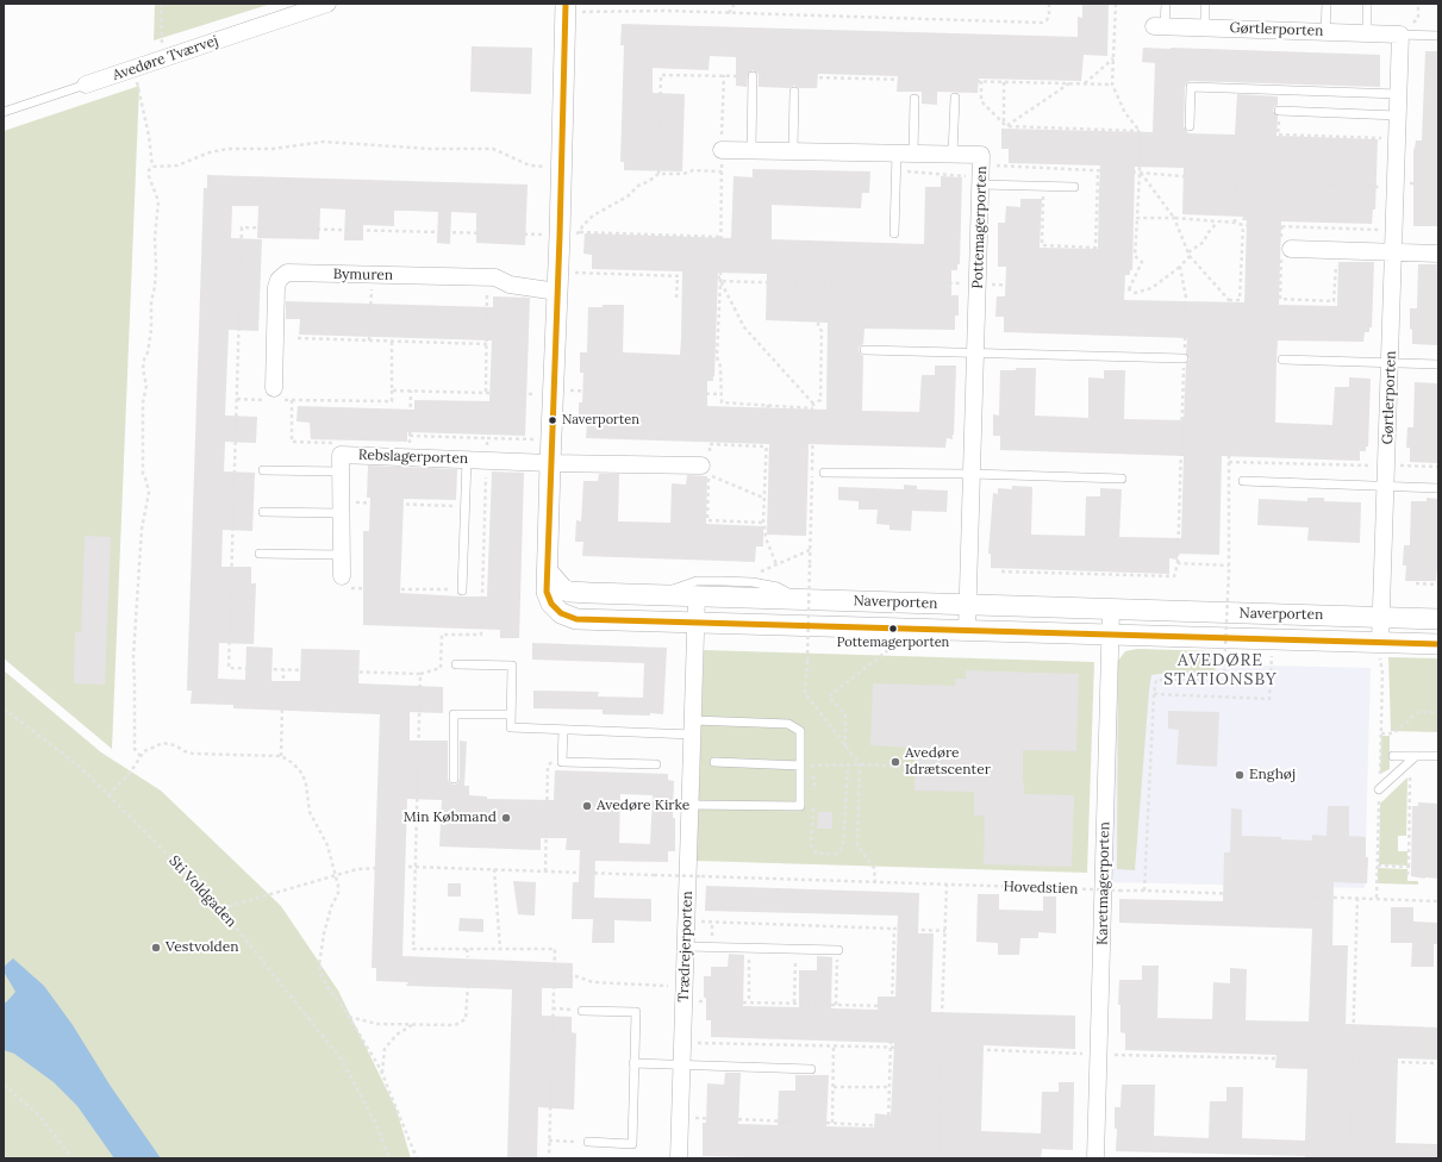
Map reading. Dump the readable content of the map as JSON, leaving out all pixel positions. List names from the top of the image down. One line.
{"streets":{"street":["Gørtlerporten","Avedøre Tværvej","Pottemagerporten","Bymuren","Rebslagerporten","Naverporten","Karetmagerporten","Trædrejerporten"],"path":["Hovedstien","Sti Voldgaden"]},"crossings":[["Gørtlerporten","Naverporten"],["Pottemagerporten","Naverporten"],["Naverporten","Karetmagerporten"],["Naverporten","Trædrejerporten"]],"districts":["AVEDØRE STATIONSBY"],"places":["Naverporten","Pottemagerporten","Avedøre Idrætscenter","Enghøj","Avedøre Kirke","Min Købmand","Vestvolden"]}
